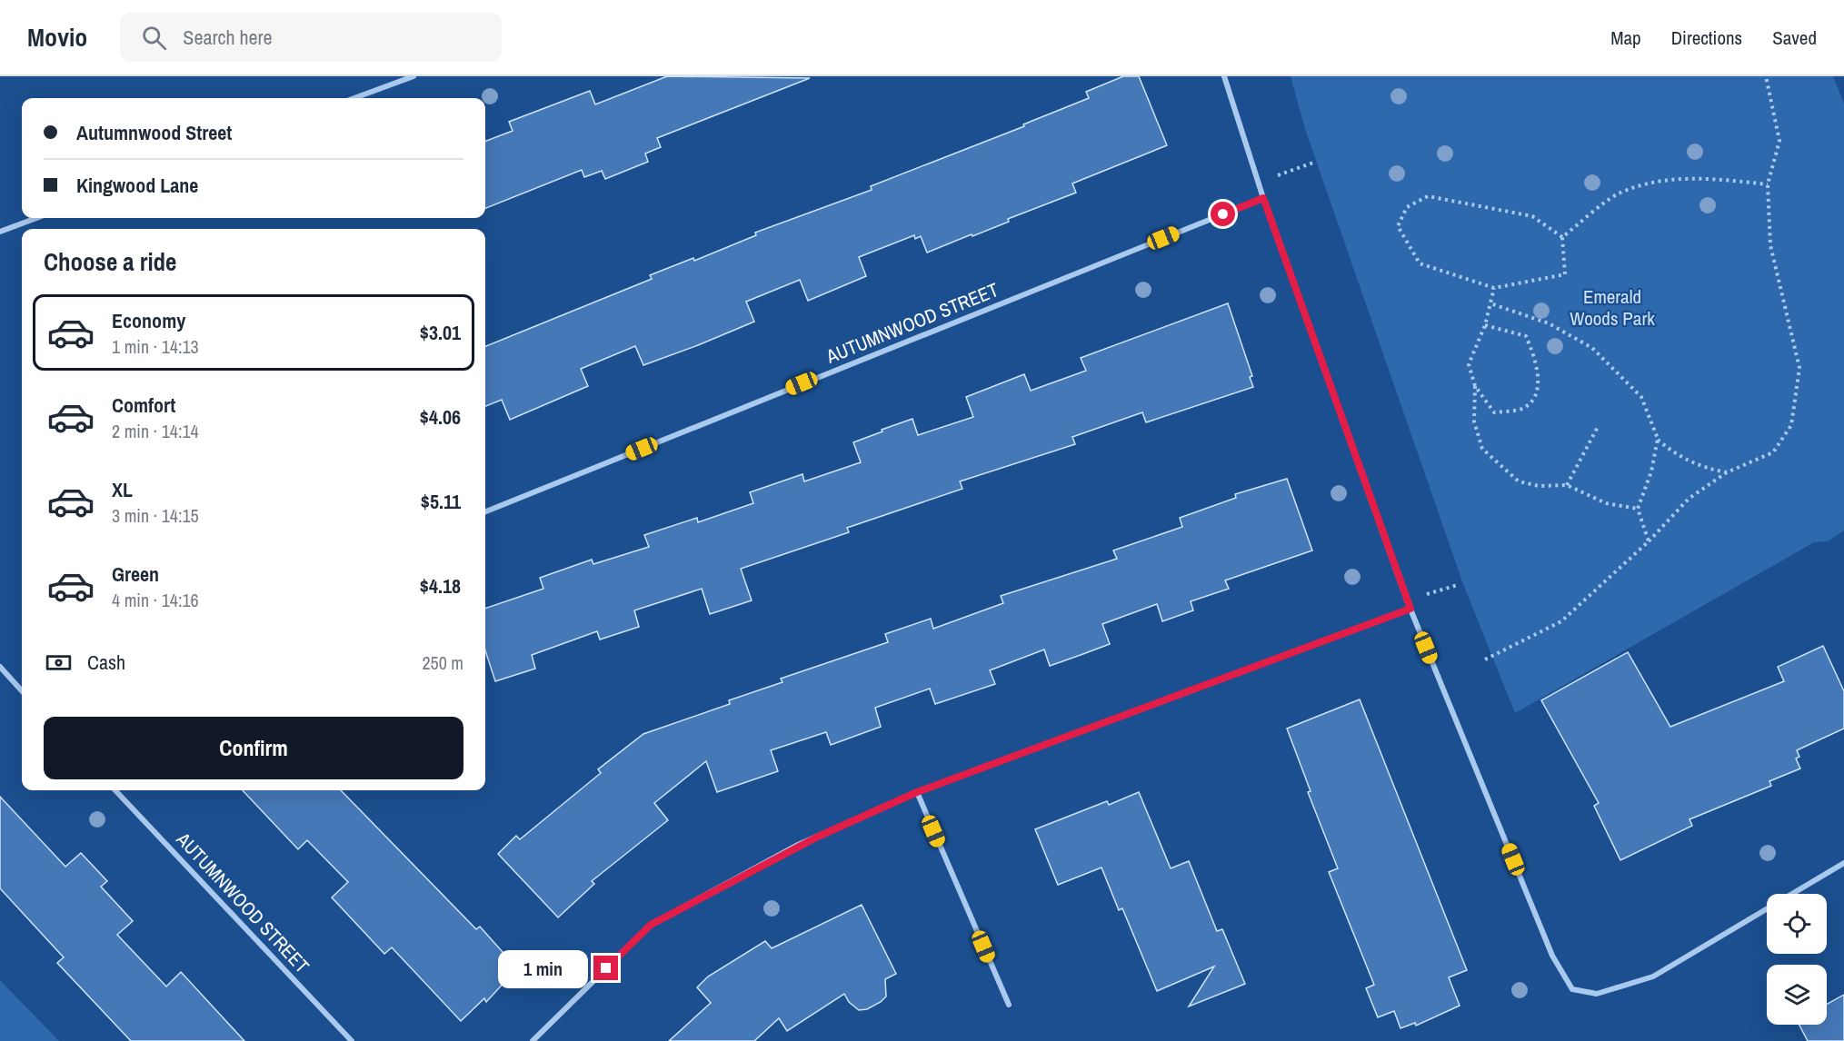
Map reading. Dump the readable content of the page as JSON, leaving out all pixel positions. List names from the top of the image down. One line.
{"streets":{"street":["AUTUMNWOOD STREET"]},"parks":["Emerald Woods Park"],"page":{"header":"Movio","search":"Search here","nav":["Map","Directions","Saved"],"banner":["Autumnwood Street","Kingwood Lane"],"heading":"Choose a ride","list":[{"name":"Economy","note":"1 min · 14:13","value":"$3.01"},{"name":"Comfort","note":"2 min · 14:14","value":"$4.06"},{"name":"XL","note":"3 min · 14:15","value":"$5.11"},{"name":"Green","note":"4 min · 14:16","value":"$4.18"}],"pay":["Cash","250 m"],"buttons":"Confirm","bubble":"1 min"}}
